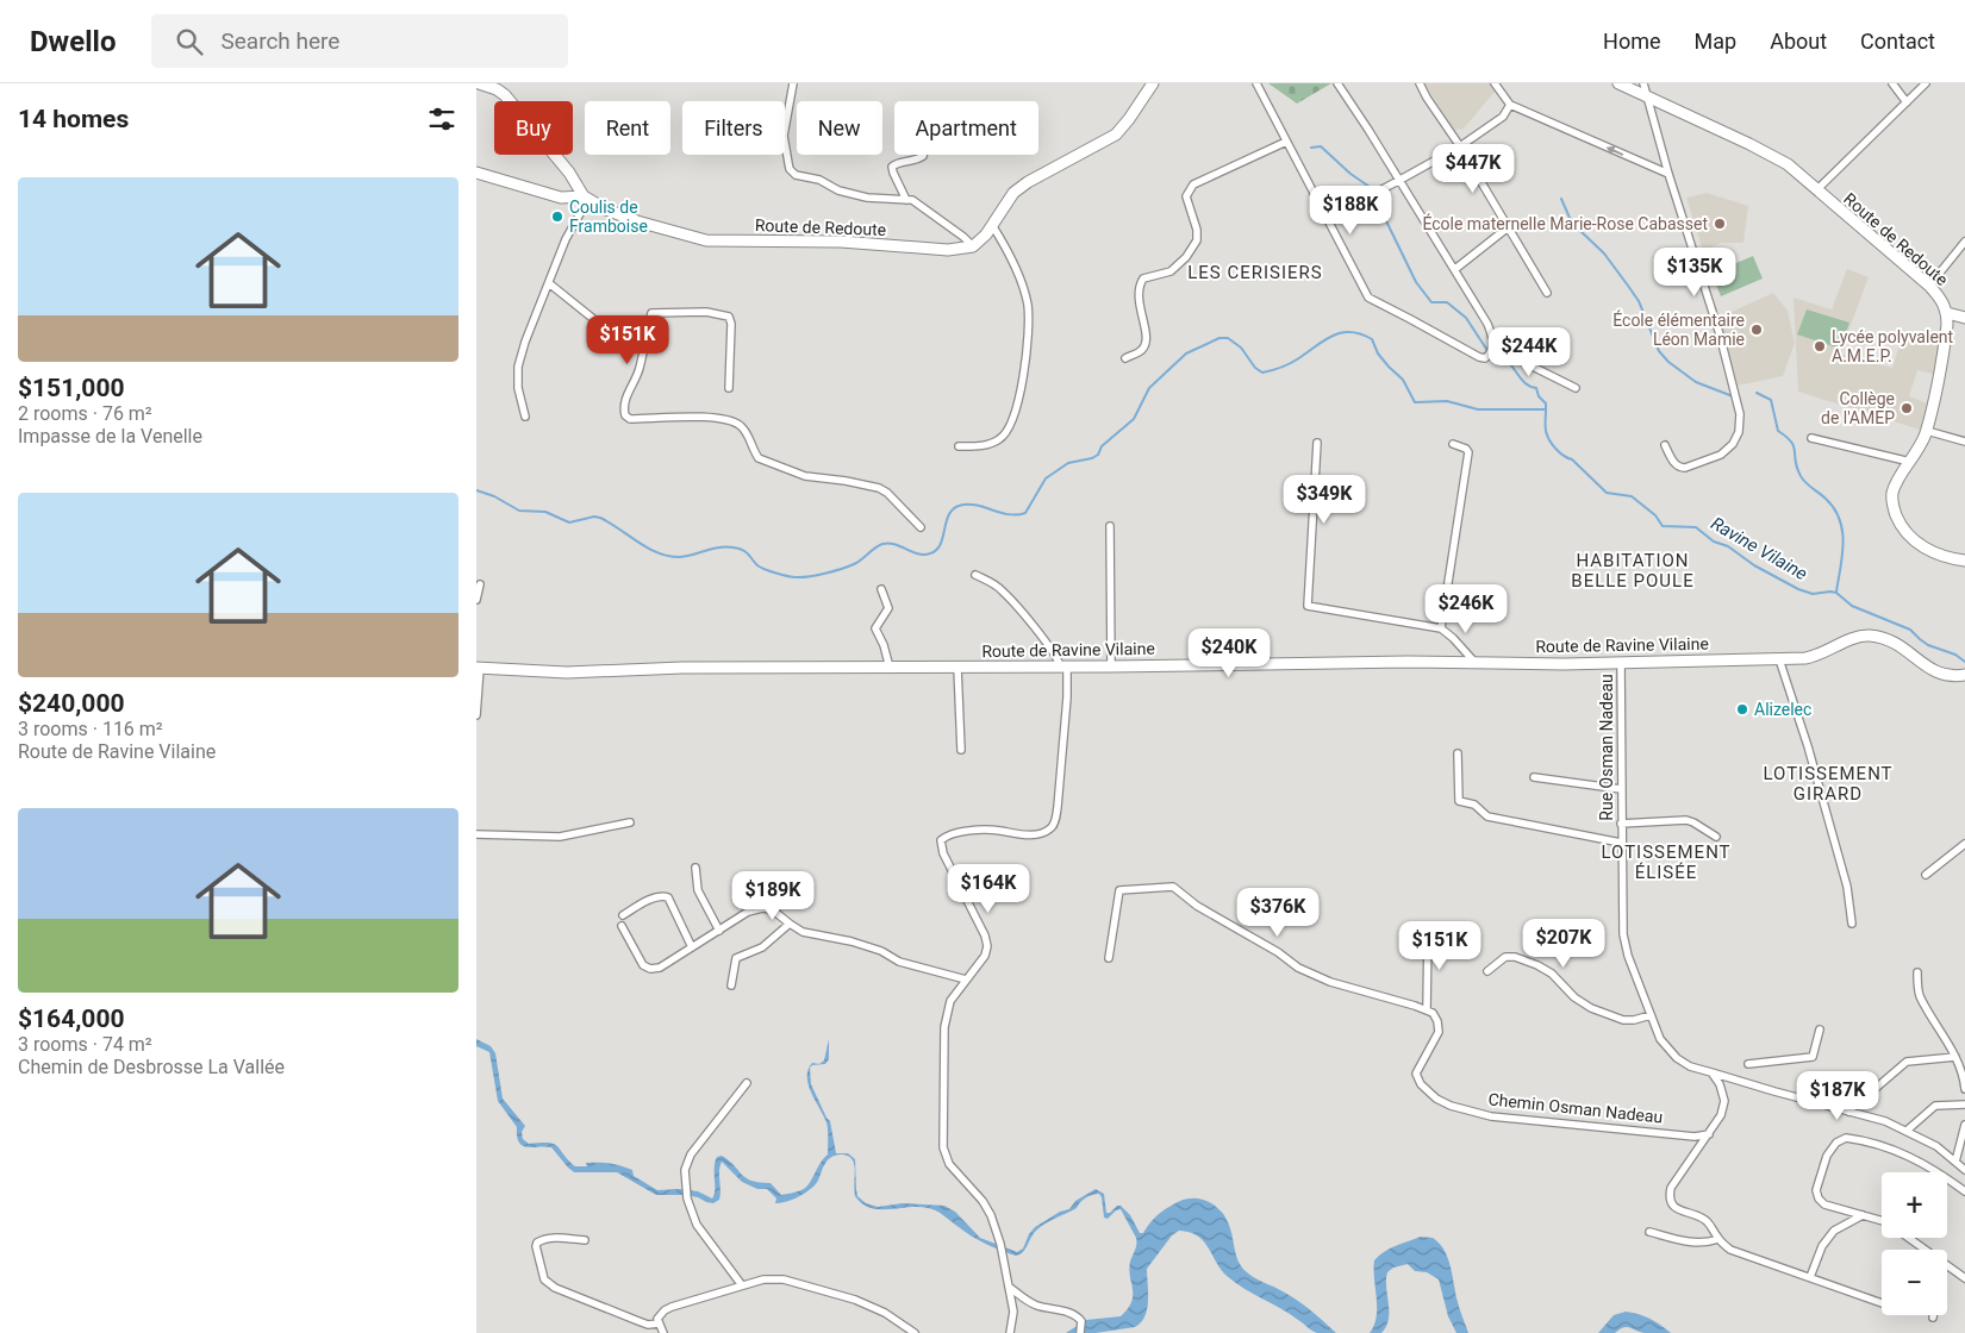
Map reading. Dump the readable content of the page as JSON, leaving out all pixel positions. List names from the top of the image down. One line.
{"streets":{"main road":["Route de Redoute","Route de Ravine Vilaine"],"street":["Rue Osman Nadeau","Chemin Osman Nadeau"]},"crossings":[["Route de Ravine Vilaine","Rue Osman Nadeau"]],"districts":["LES CERISIERS","HABITATION BELLE POULE","LOTISSEMENT GIRARD","LOTISSEMENT ÉLISÉE"],"water":["Ravine Vilaine"],"places":["Coulis de Framboise","École maternelle Marie-Rose Cabasset","École élémentaire Léon Mamie","Lycée polyvalent A.M.E.P.","Collège de l'AMEP","Alizelec"],"page":{"header":"Dwello","search":"Search here","nav":["Home","Map","About","Contact"],"heading":"14 homes","chip":["Buy","Rent","Filters","New","Apartment"],"price":["$447K","$188K","$135K","$151K","$244K","$349K","$246K","$240K","$164K","$189K","$376K","$207K","$151K","$187K"],"list":[{"name":"$151,000","note":"2 rooms · 76 m² · Impasse de la Venelle"},{"name":"$240,000","note":"3 rooms · 116 m² · Route de Ravine Vilaine"},{"name":"$164,000","note":"3 rooms · 74 m² · Chemin de Desbrosse La Vallée"}],"map_buttons":["+","−"]}}
